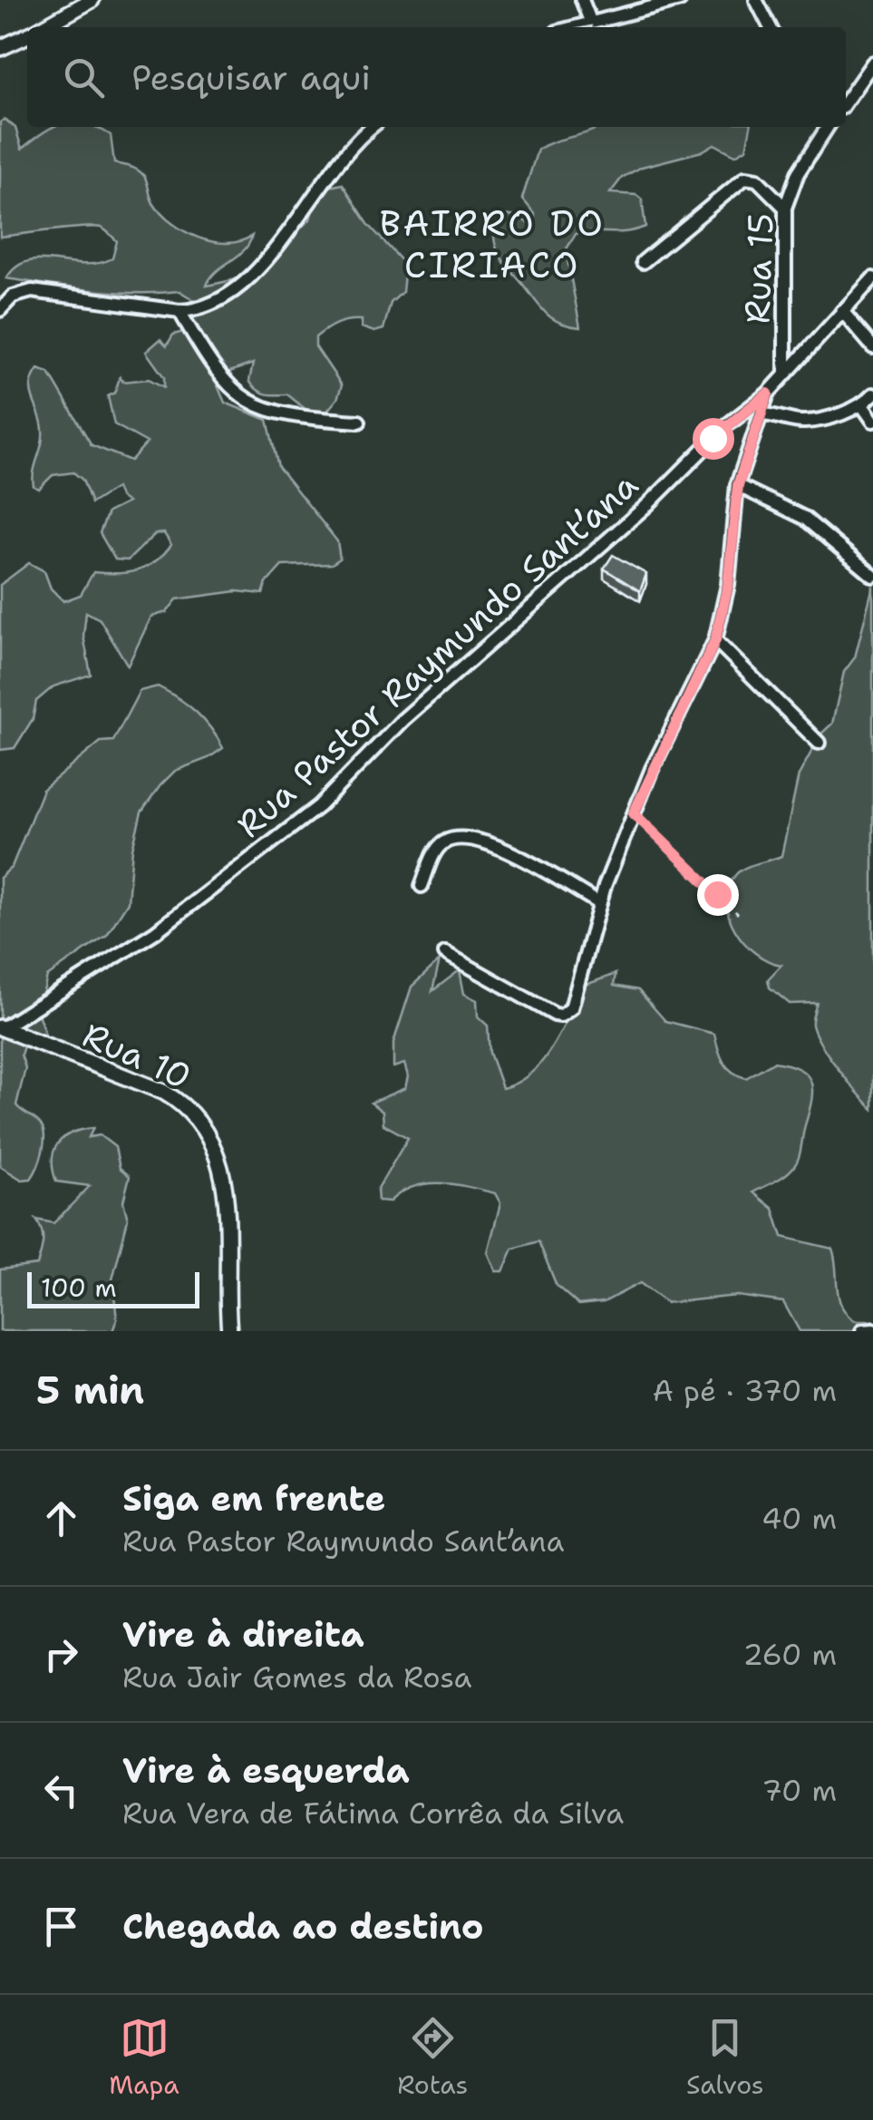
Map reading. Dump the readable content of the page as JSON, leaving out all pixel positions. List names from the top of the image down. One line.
{"streets":{"street":["Rua 15","Rua Pastor Raymundo Sant’ana","Rua 10"]},"crossings":[["Rua 15","Rua Pastor Raymundo Sant’ana"],["Rua Pastor Raymundo Sant’ana","Rua 10"]],"districts":["BAIRRO DO CIRIACO"],"scale_bar":"100 m","page":{"search":"Pesquisar aqui","scale":"100 m","heading":["5 min","A pé · 370 m"],"list":[["Siga em frente","Rua Pastor Raymundo Sant’ana","40 m"],["Vire à direita","Rua Jair Gomes da Rosa","260 m"],["Vire à esquerda","Rua Vera de Fátima Corrêa da Silva","70 m"],"Chegada ao destino"],"nav":["Mapa","Rotas","Salvos"]}}
